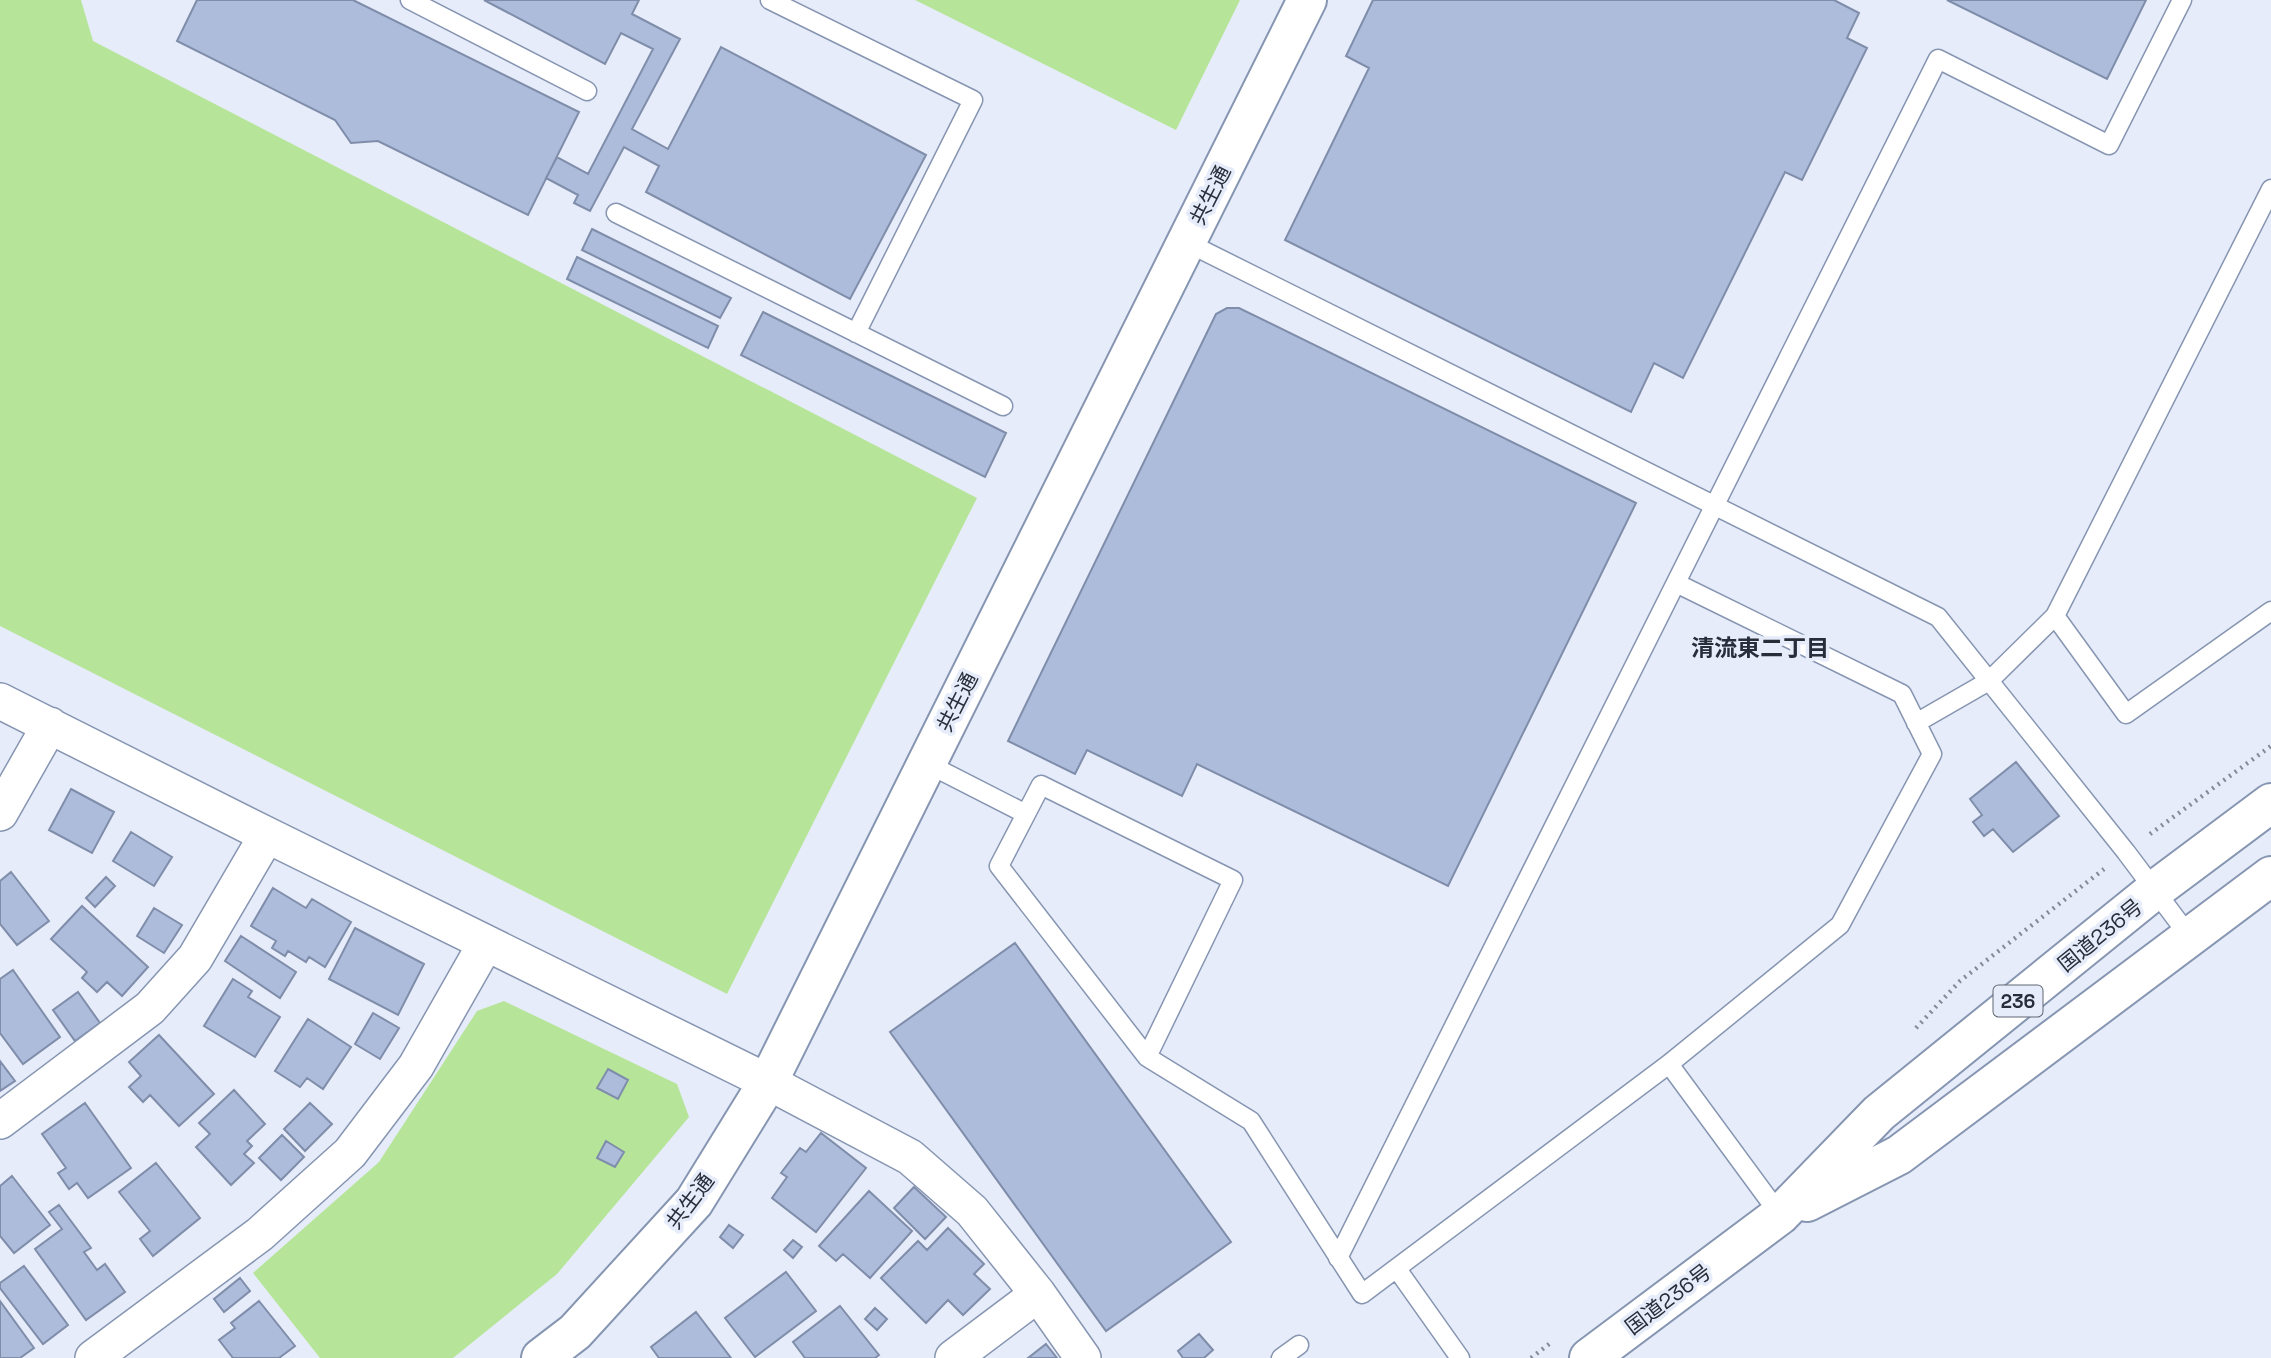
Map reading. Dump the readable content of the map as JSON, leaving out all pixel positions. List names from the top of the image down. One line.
{"streets":{"main road":["共生通","国道236号","236"]},"districts":["清流東二丁目"]}
